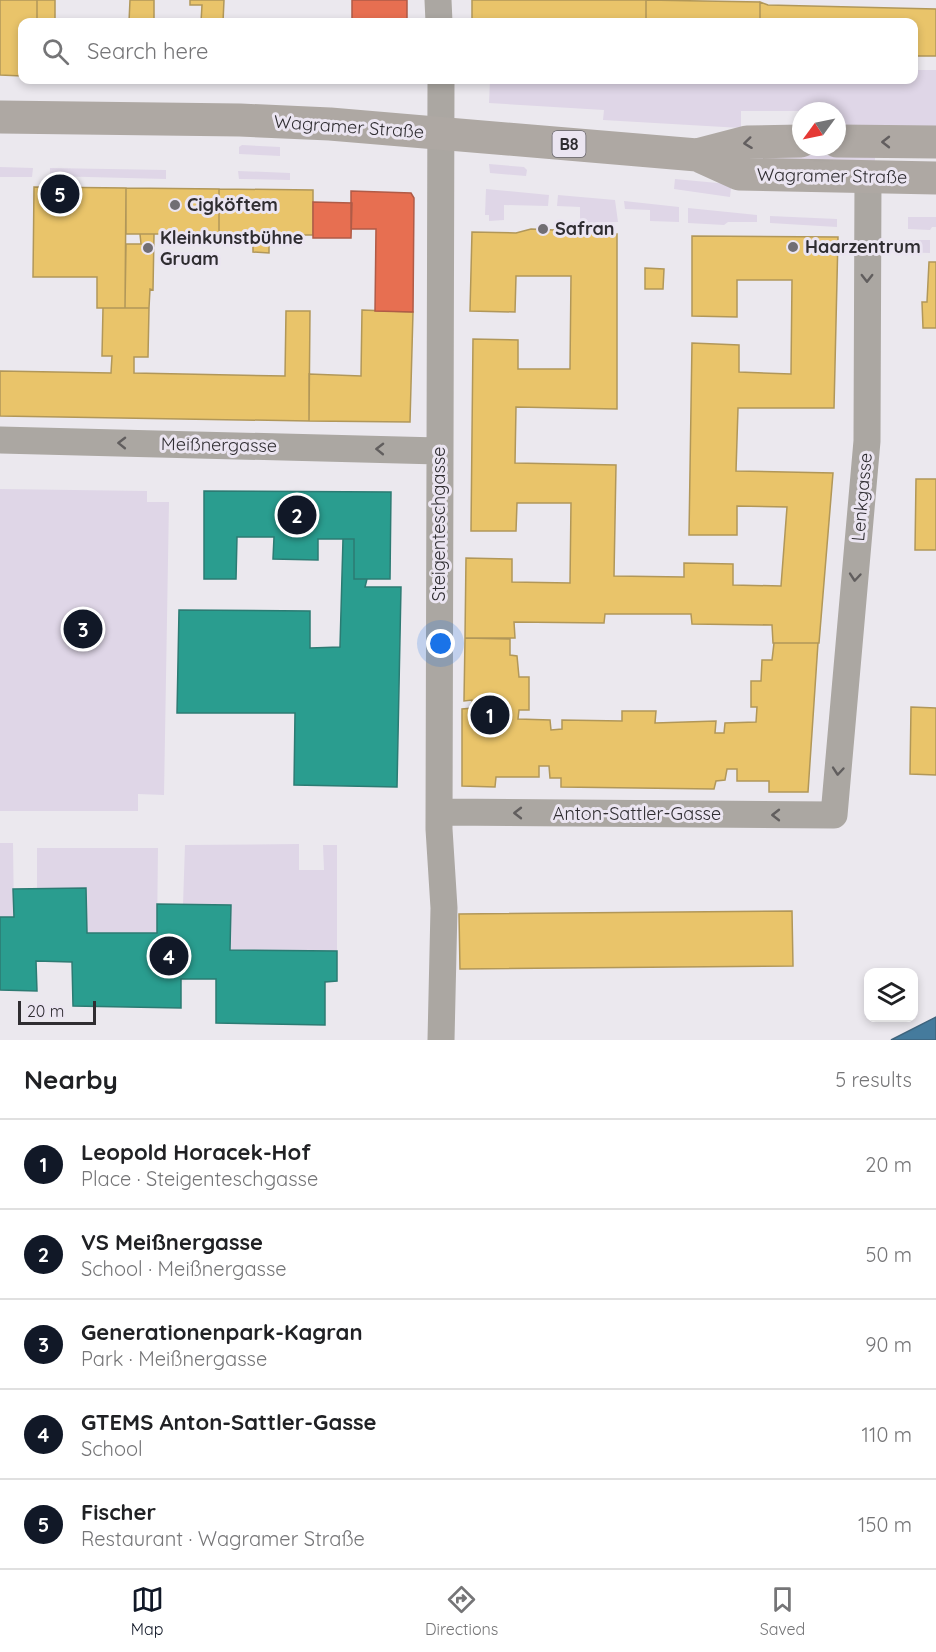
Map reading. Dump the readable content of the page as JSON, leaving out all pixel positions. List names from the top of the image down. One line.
{"streets":{"main road":["Wagramer Straße","B8"],"street":["Meißnergasse","Lenkgasse","Steigenteschgasse","Anton-Sattler-Gasse"]},"crossings":[["Wagramer Straße","Lenkgasse"],["Wagramer Straße","Steigenteschgasse"],["Meißnergasse","Steigenteschgasse"],["Lenkgasse","Anton-Sattler-Gasse"],["Steigenteschgasse","Anton-Sattler-Gasse"]],"one_way":["Meißnergasse","Lenkgasse","Anton-Sattler-Gasse"],"places":["Cigköftem","Safran","Haarzentrum","Kleinkunstbühne Gruam"],"scale_bar":"20 m","north":"bottom left","page":{"search":"Search here","pins":["5","2","3","1","4"],"scale":"20 m","heading":["Nearby","5 results"],"list":[{"mark":"1","name":"Leopold Horacek-Hof","note":"Place · Steigenteschgasse","value":"20 m"},{"mark":"2","name":"VS Meißnergasse","note":"School · Meißnergasse","value":"50 m"},{"mark":"3","name":"Generationenpark-Kagran","note":"Park · Meißnergasse","value":"90 m"},{"mark":"4","name":"GTEMS Anton-Sattler-Gasse","note":"School","value":"110 m"},{"mark":"5","name":"Fischer","note":"Restaurant · Wagramer Straße","value":"150 m"}],"nav":["Map","Directions","Saved"]}}
